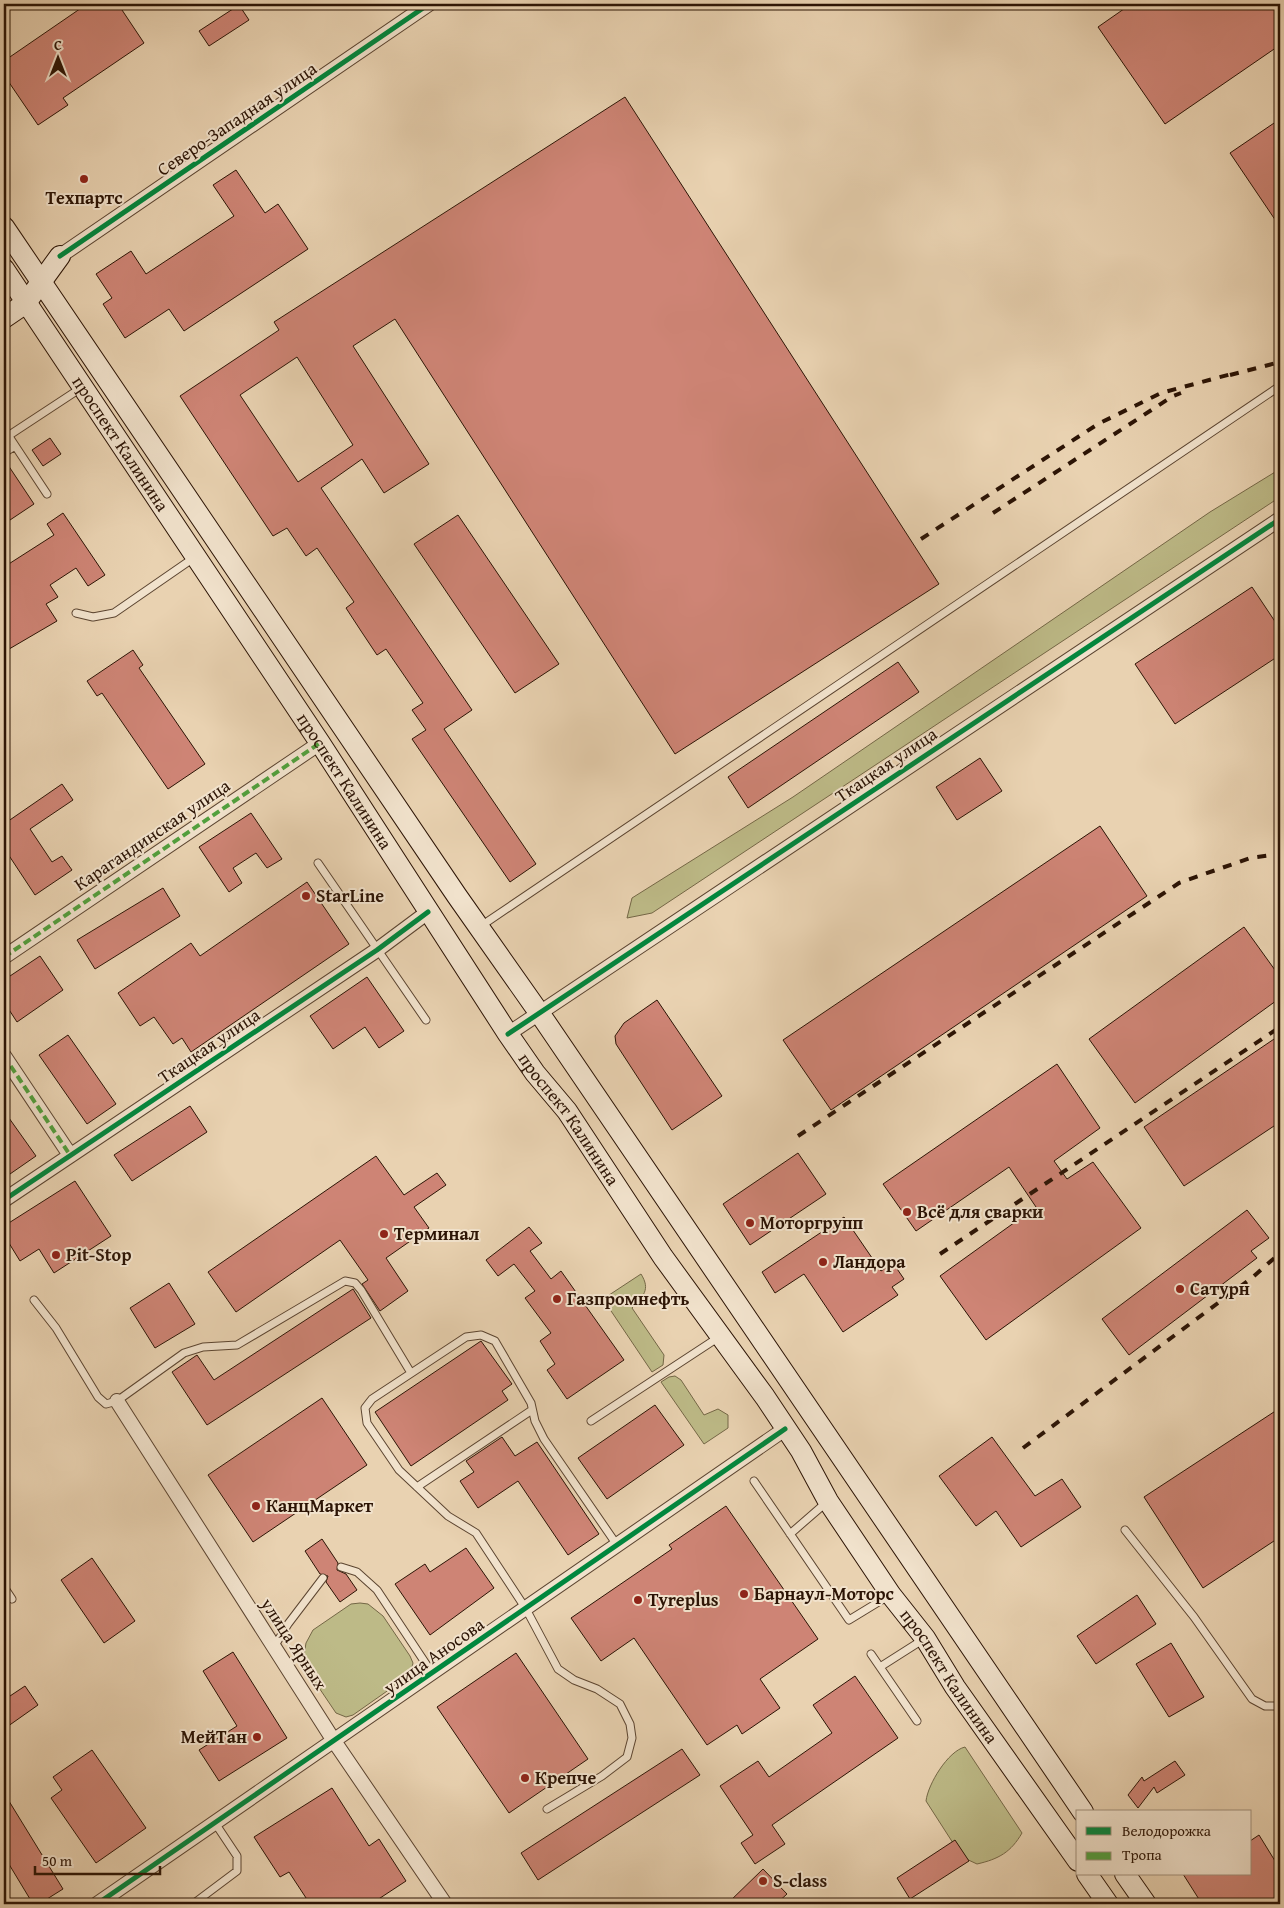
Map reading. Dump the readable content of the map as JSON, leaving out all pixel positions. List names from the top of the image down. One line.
{"streets":{"main road":["проспект Калинина"],"street":["Северо-Западная улица","Ткацкая улица","Карагандинская улица","улица Ярных","улица Аносова"]},"crossings":[["проспект Калинина","Ткацкая улица"],["проспект Калинина","Карагандинская улица"],["проспект Калинина","улица Аносова"],["улица Ярных","улица Аносова"]],"places":["Техпартс","StarLine","Всё для сварки","Моторгрупп","Терминал","Pit-Stop","Ландора","Сатурн","Газпромнефть","КанцМаркет","Барнаул-Моторс","Tyreplus","МейТан","Крепче","S-class"],"legend":["Велодорожка","Тропа"],"scale_bar":"50 m","north":"top"}
